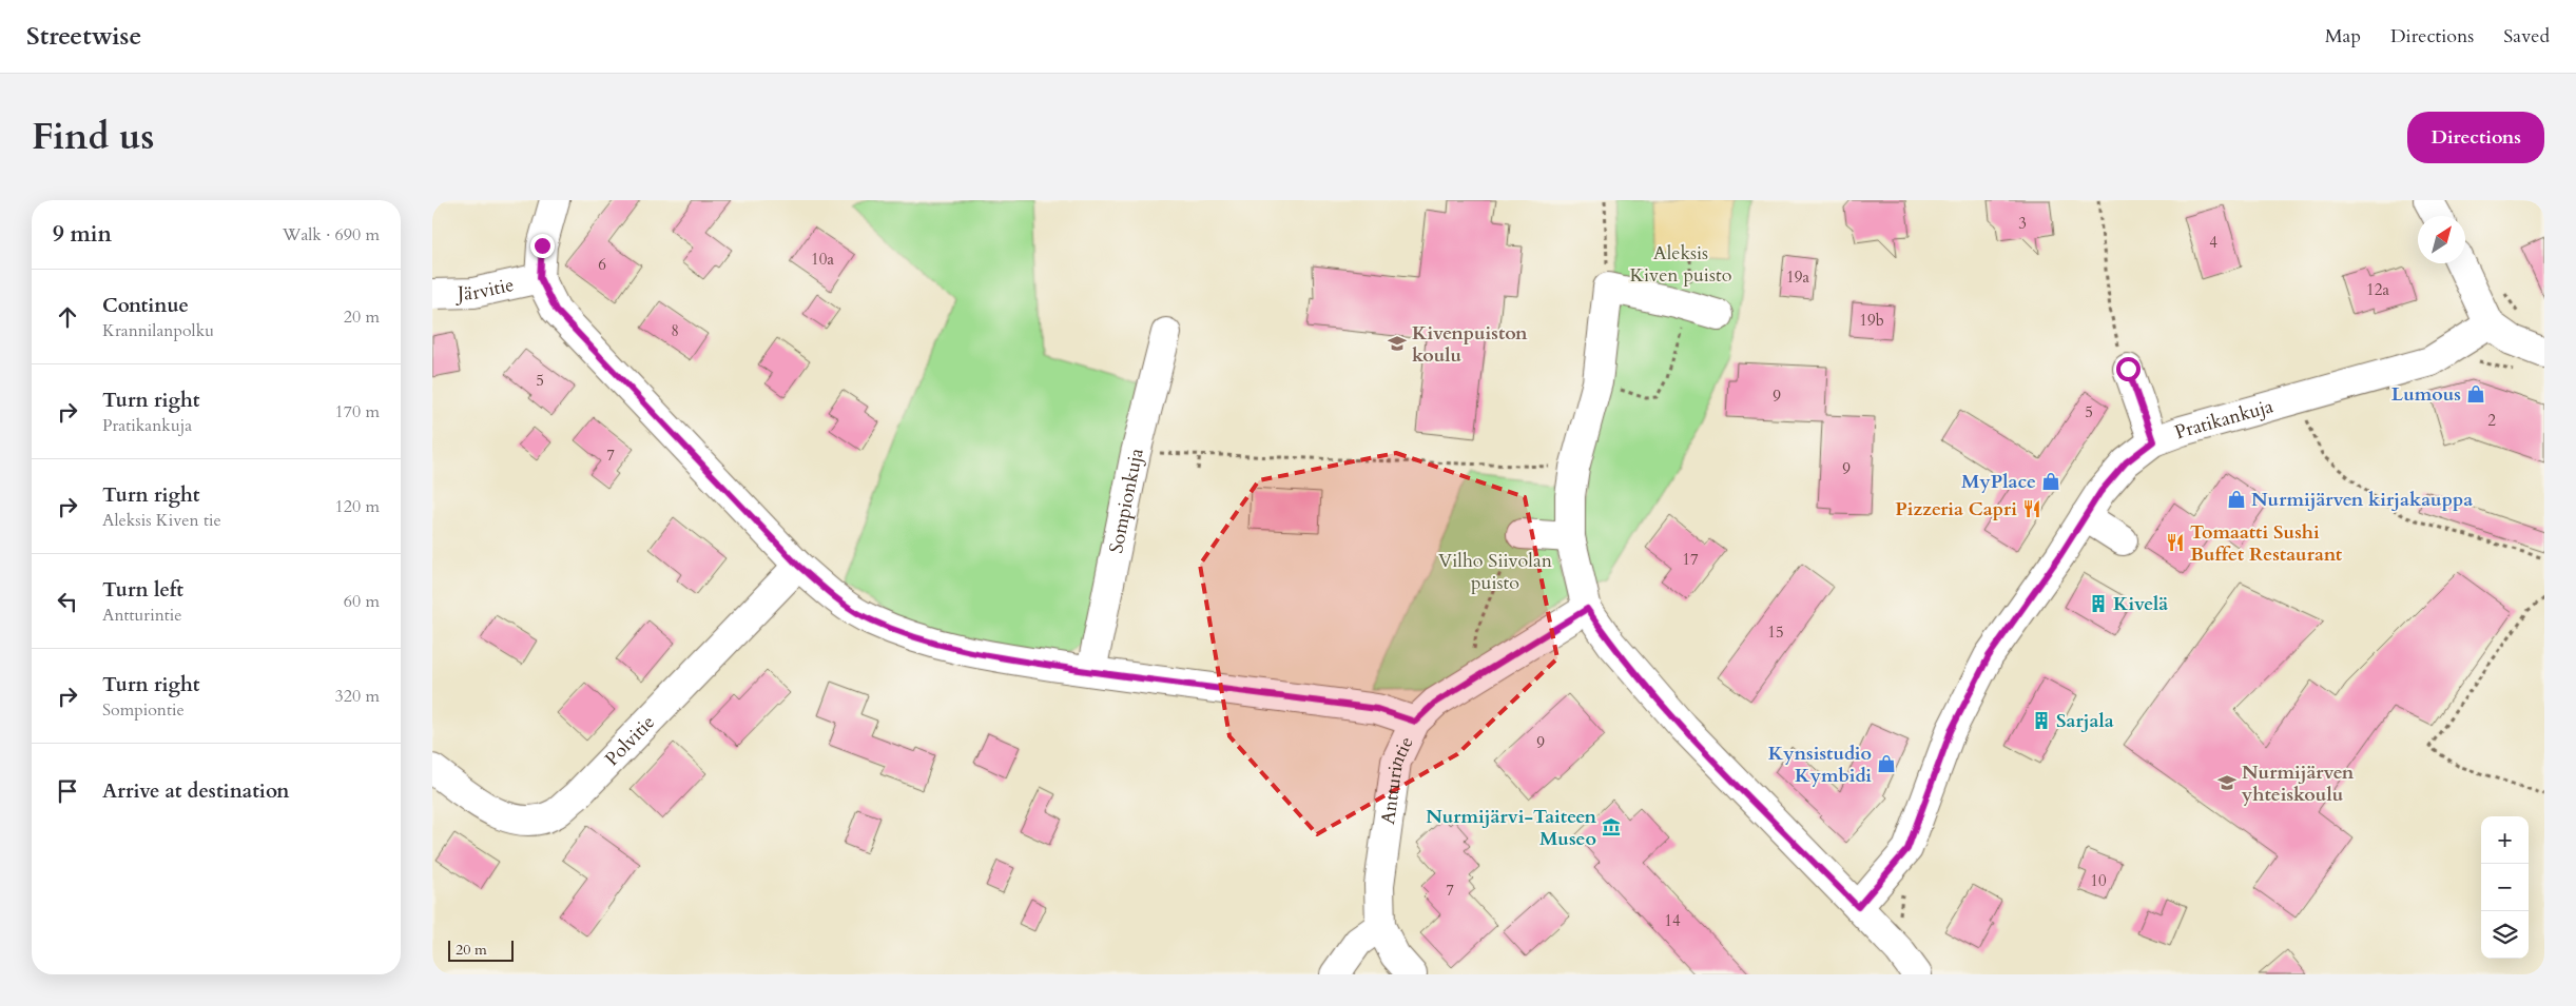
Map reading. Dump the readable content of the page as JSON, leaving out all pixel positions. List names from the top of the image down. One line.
{"streets":{"street":["Järvitie","Pratikankuja","Sompionkuja","Polvitie","Antturintie"]},"parks":["Aleksis Kiven puisto","Vilho Siivolan puisto"],"places":{"school or university":["Kivenpuiston koulu","Nurmijärven yhteiskoulu"],"shop":["Lumous","MyPlace","Nurmijärven kirjakauppa","Kynsistudio Kymbidi"],"restaurant":["Pizzeria Capri","Tomaatti Sushi Buffet Restaurant"],"building":["Kivelä","Sarjala"],"museum":["Nurmijärvi-Taiteen Museo"]},"house_numbers":["3","4","10a","6","19a","12a","19b","8","5","9","5","2","7","9","17","15","9","10","7","14"],"scale_bar":"20 m","north":"top right","page":{"header":"Streetwise","nav":["Map","Directions","Saved"],"title":"Find us","buttons":"Directions","heading":["9 min","Walk · 690 m"],"list":[["Continue","Krannilanpolku","20 m"],["Turn right","Pratikankuja","170 m"],["Turn right","Aleksis Kiven tie","120 m"],["Turn left","Antturintie","60 m"],["Turn right","Sompiontie","320 m"],"Arrive at destination"],"map_buttons":["+","−"],"scale":"20 m"}}
